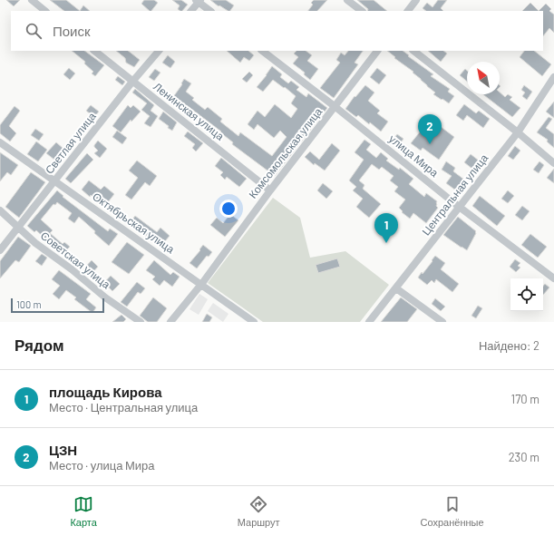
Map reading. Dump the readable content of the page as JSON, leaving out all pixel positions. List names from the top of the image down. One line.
{"streets":{"street":["Ленинская улица","Светлая улица","Комсомольская улица","улица Мира","Центральная улица","Октябрьская улица","Советская улица"]},"crossings":[["Ленинская улица","Светлая улица"],["Ленинская улица","Комсомольская улица"],["Светлая улица","Октябрьская улица"],["Светлая улица","Советская улица"],["Комсомольская улица","улица Мира"],["Комсомольская улица","Октябрьская улица"],["улица Мира","Центральная улица"]],"scale_bar":"100 m","north":"top left","page":{"search":"Поиск","pins":["2","1"],"scale":"100 m","heading":["Рядом","Найдено: 2"],"list":[{"mark":"1","name":"площадь Кирова","note":"Место · Центральная улица","value":"170 m"},{"mark":"2","name":"ЦЗН","note":"Место · улица Мира","value":"230 m"}],"nav":["Карта","Маршрут","Сохранённые"]}}
